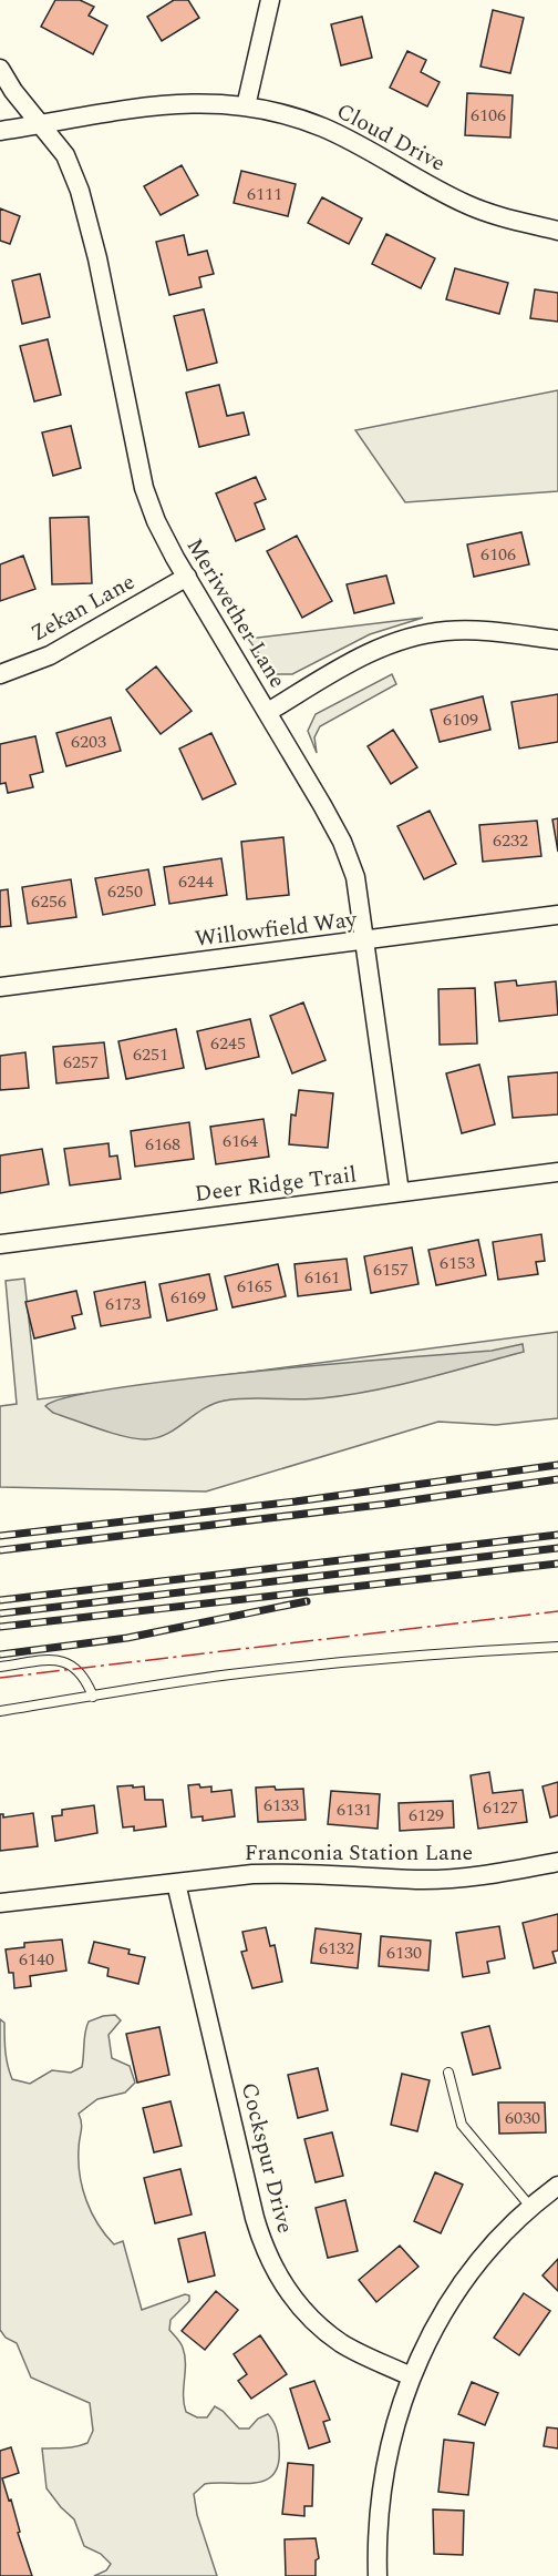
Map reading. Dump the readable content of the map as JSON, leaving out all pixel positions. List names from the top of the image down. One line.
{"streets":{"street":["Cloud Drive","Zekan Lane","Meriwether Lane","Willowfield Way","Deer Ridge Trail","Franconia Station Lane","Cockspur Drive"]},"crossings":[["Cloud Drive","Meriwether Lane"],["Zekan Lane","Meriwether Lane"],["Meriwether Lane","Willowfield Way"],["Meriwether Lane","Deer Ridge Trail"],["Franconia Station Lane","Cockspur Drive"]],"house_numbers":["6106","6111","6106","6109","6203","6232","6244","6250","6256","6245","6251","6257","6164","6168","6153","6157","6161","6165","6169","6173","6133","6127","6131","6129","6132","6130","6140","6030"]}
